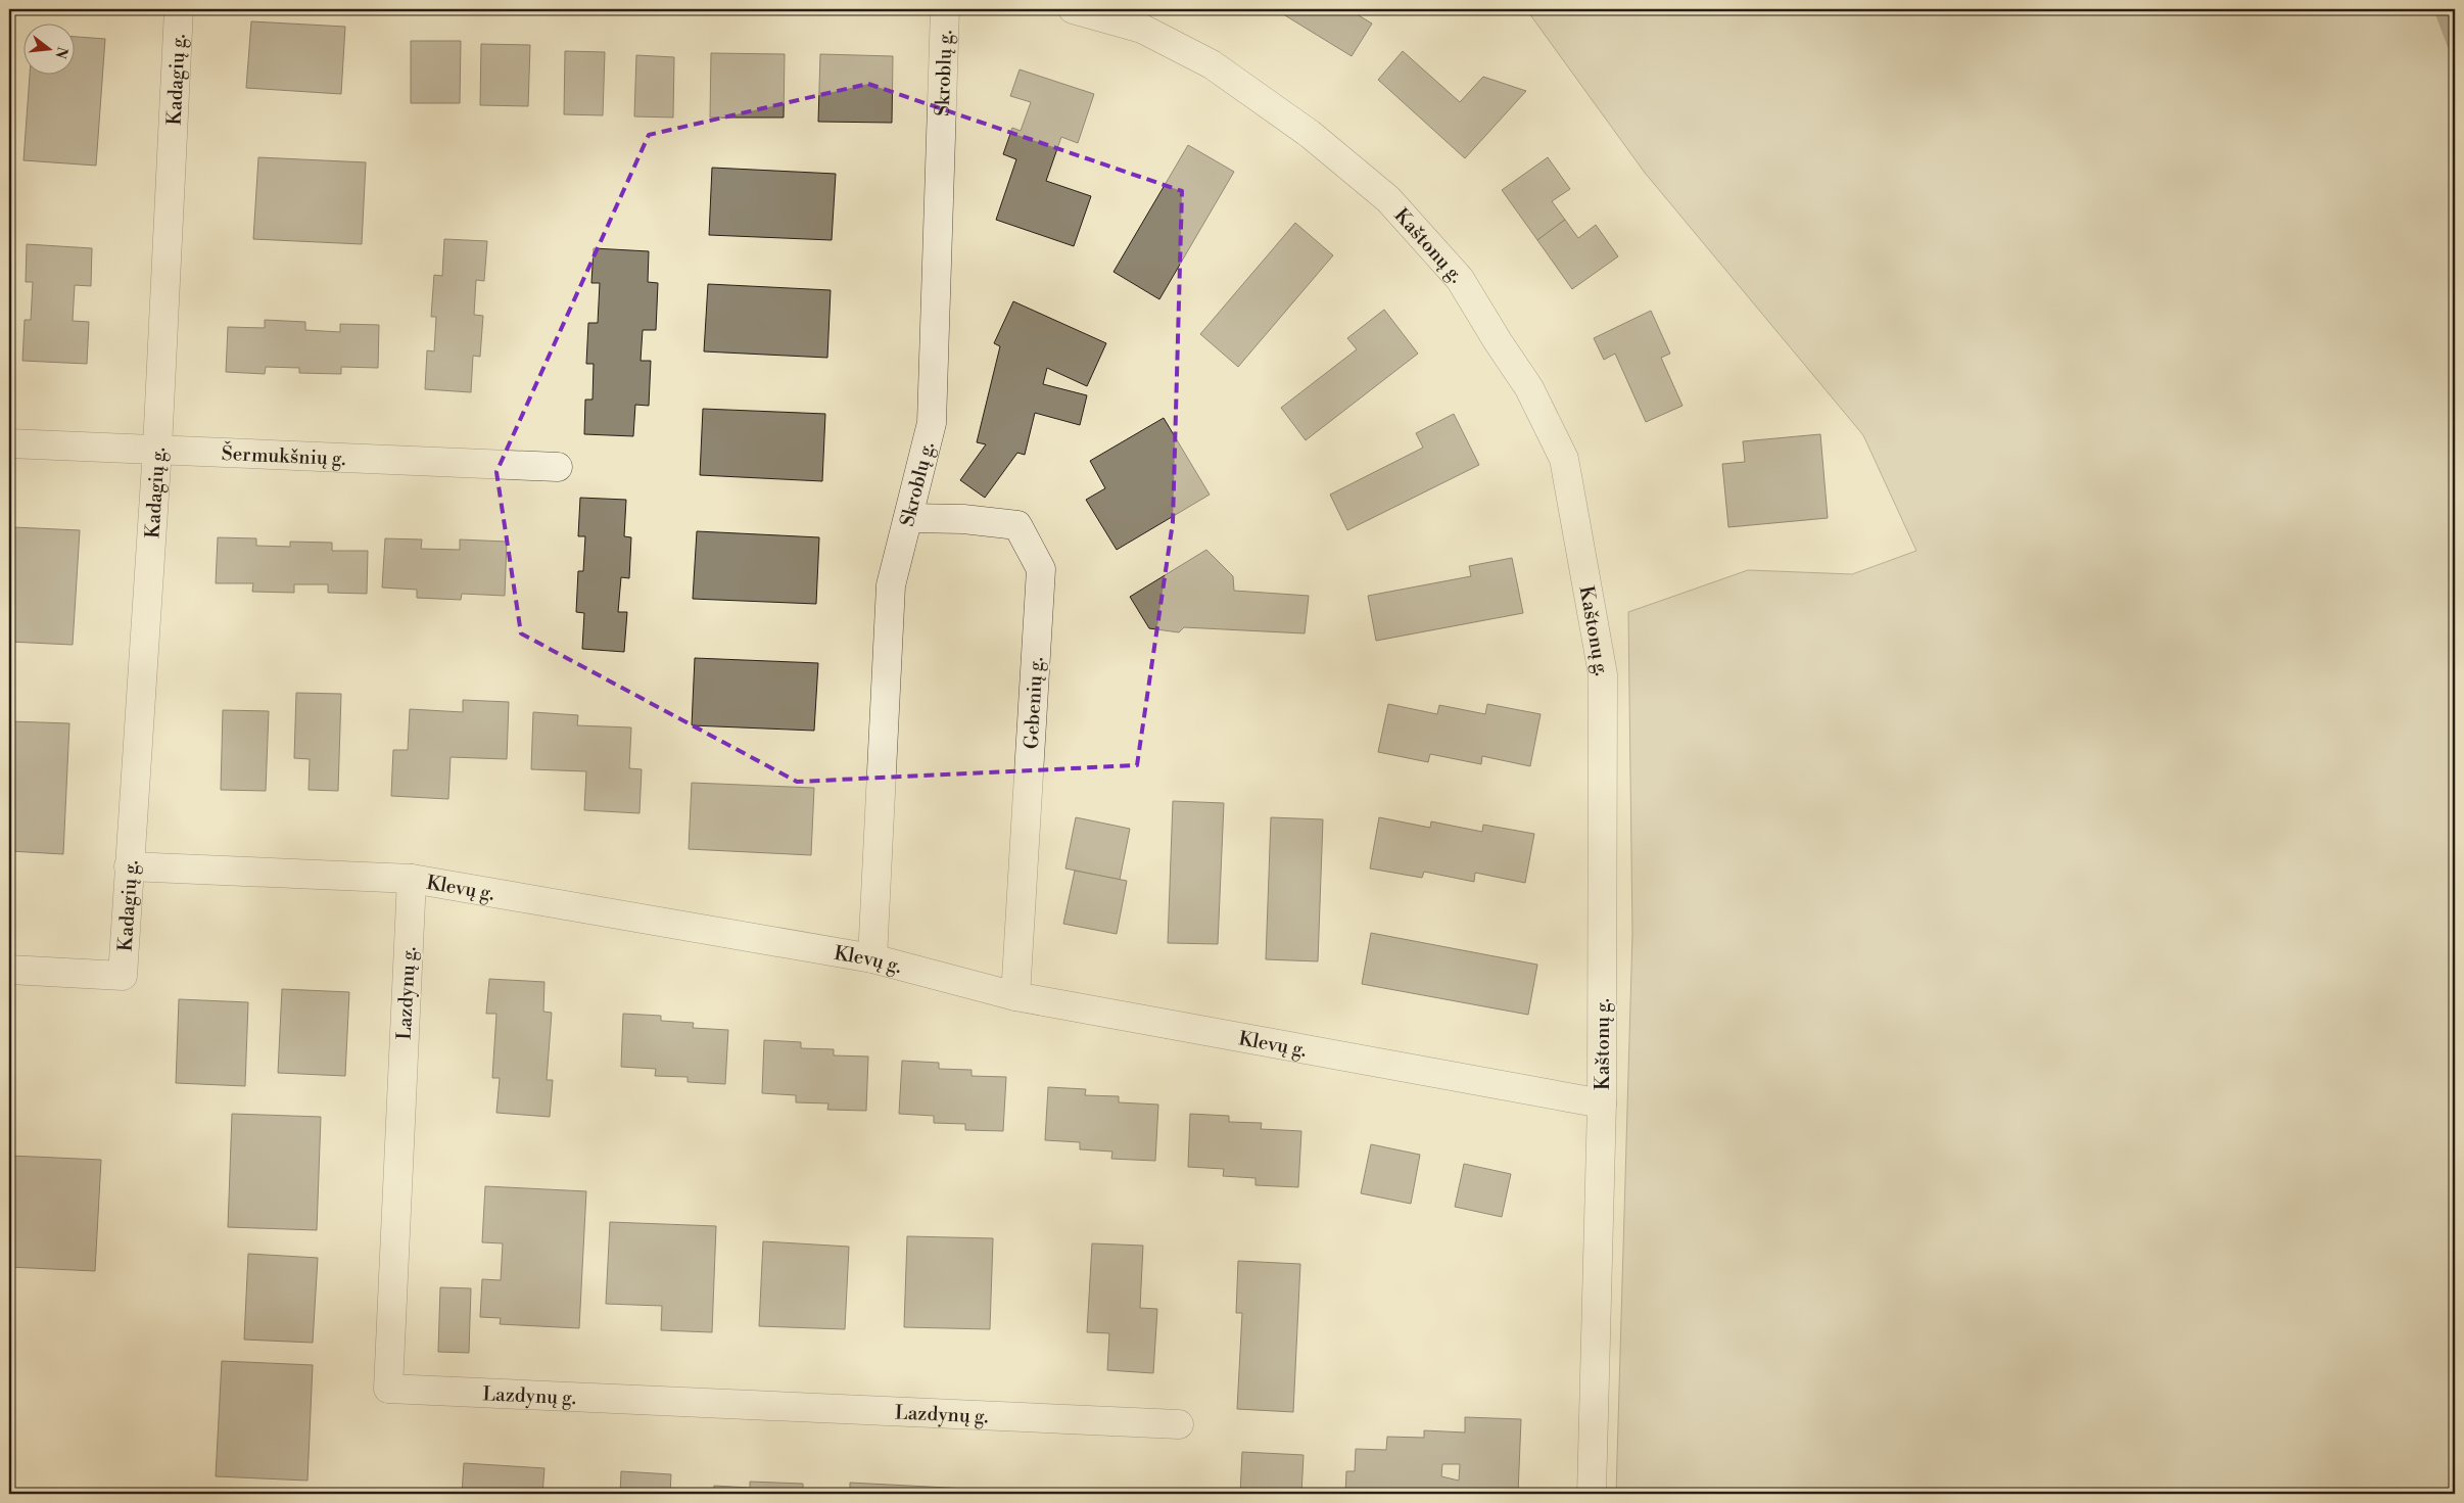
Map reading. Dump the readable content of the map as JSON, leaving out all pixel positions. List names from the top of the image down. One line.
{"streets":{"street":["Skroblų g.","Kadagių g.","Kaštonų g.","Šermukšnių g.","Gebenių g.","Klevų g.","Lazdynų g."]},"crossings":[["Skroblų g.","Gebenių g."],["Skroblų g.","Klevų g."],["Kadagių g.","Šermukšnių g."],["Kadagių g.","Klevų g."],["Kaštonų g.","Klevų g."],["Gebenių g.","Klevų g."],["Klevų g.","Lazdynų g."]],"north":"right"}
